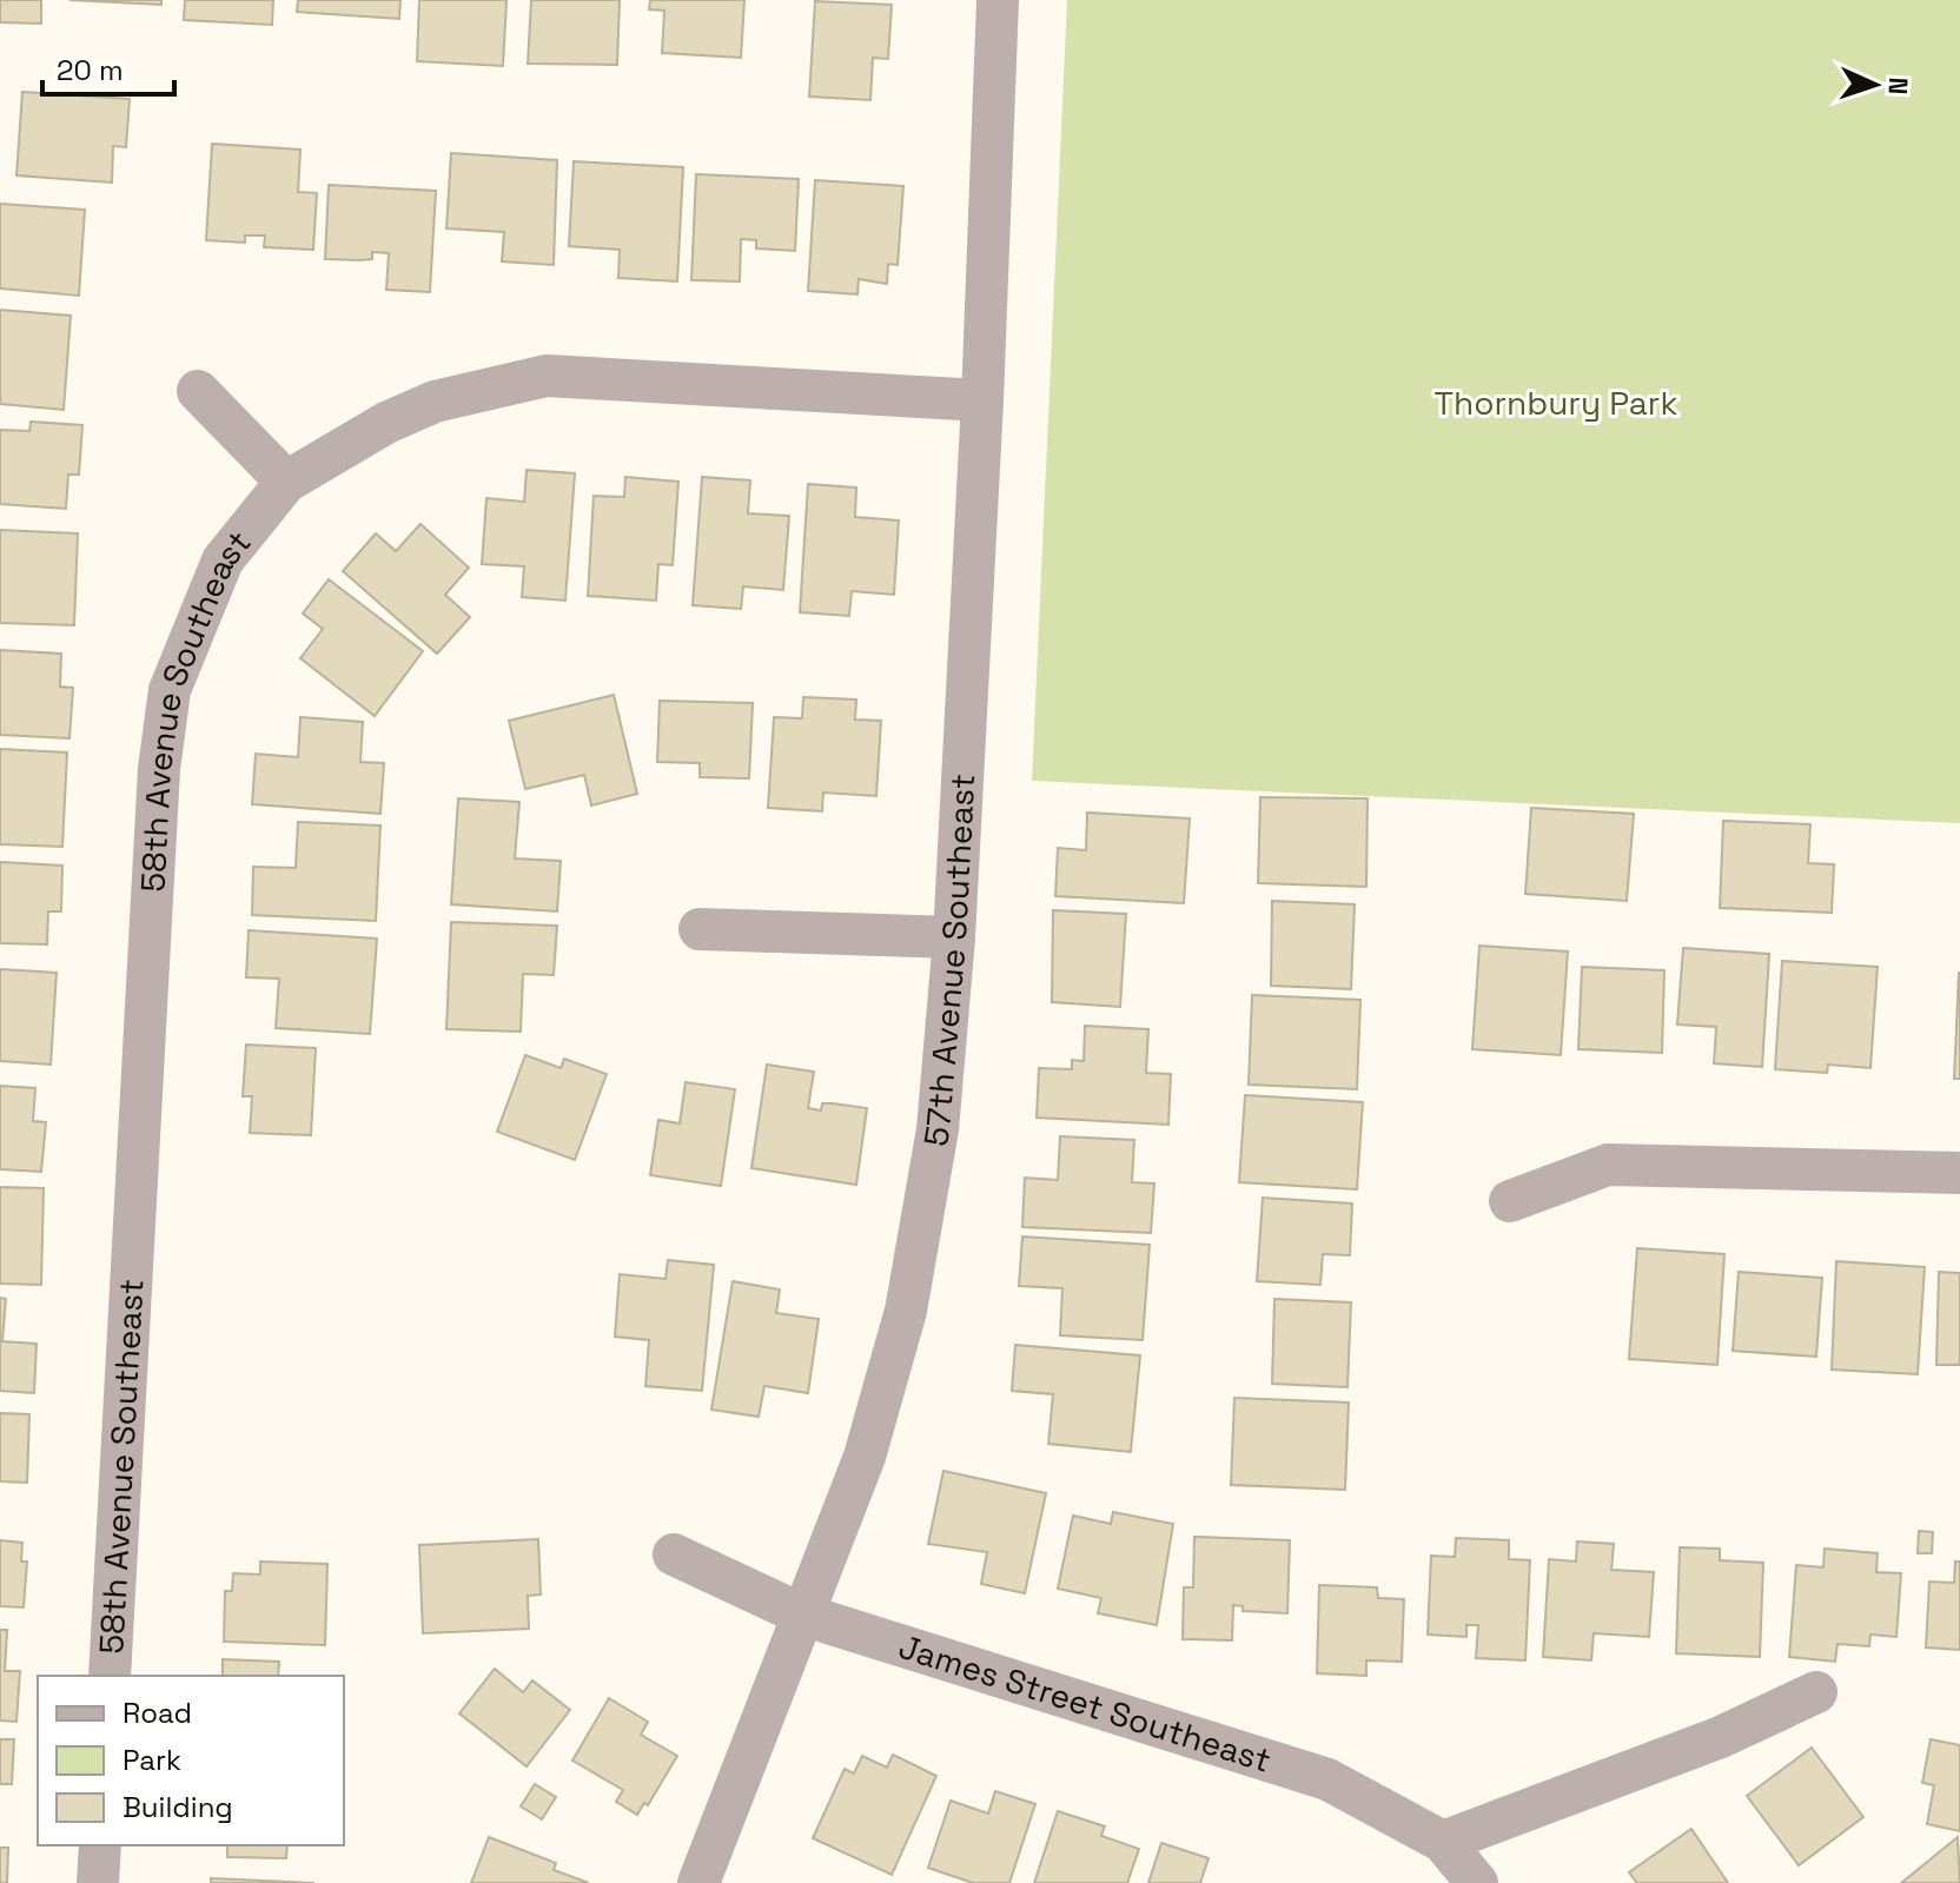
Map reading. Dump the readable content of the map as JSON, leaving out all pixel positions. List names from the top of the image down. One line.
{"streets":{"street":["58th Avenue Southeast","57th Avenue Southeast","James Street Southeast"]},"crossings":[["58th Avenue Southeast","57th Avenue Southeast"],["57th Avenue Southeast","James Street Southeast"]],"parks":["Thornbury Park"],"legend":["Road","Park","Building"],"scale_bar":"20 m","north":"right"}
